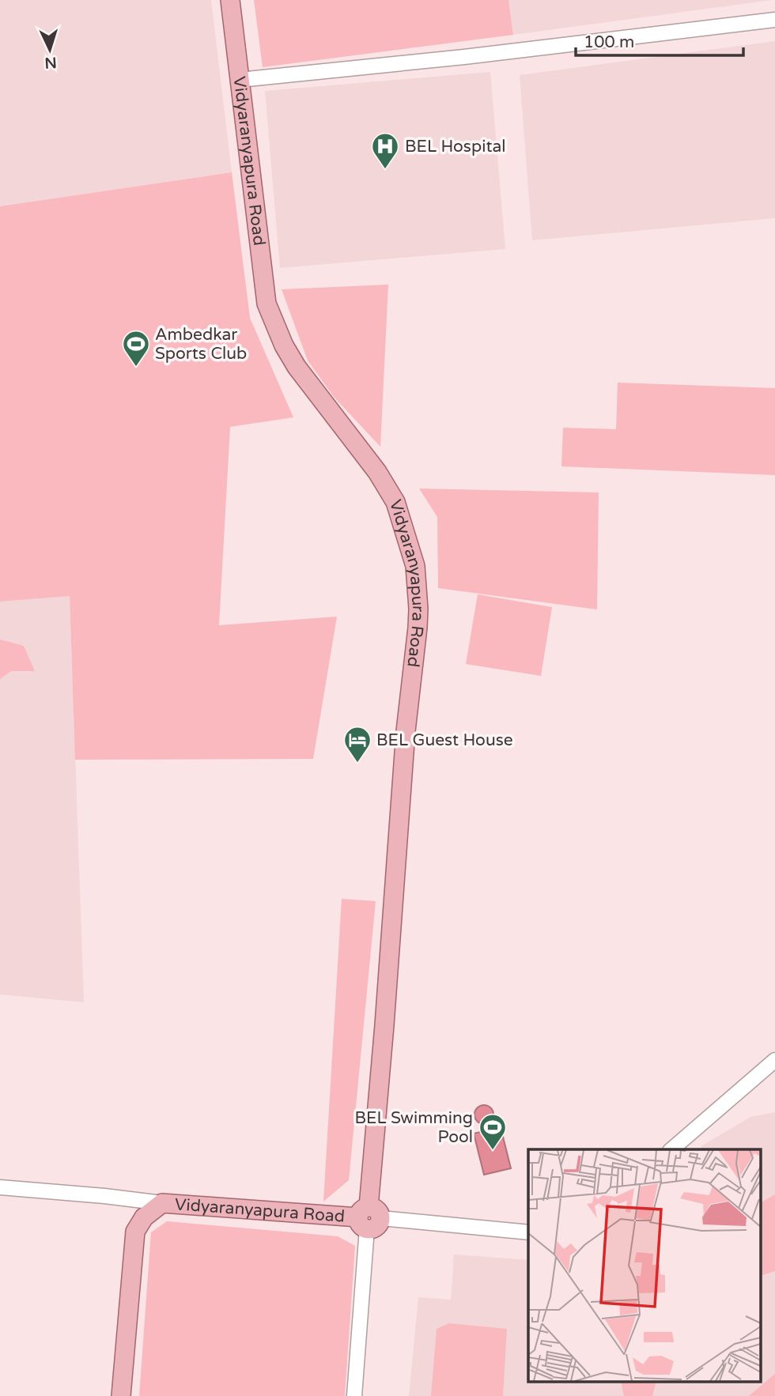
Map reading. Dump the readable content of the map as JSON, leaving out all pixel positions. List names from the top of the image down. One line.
{"streets":{"main road":["Vidyaranyapura Road"]},"places":{"hospital":["BEL Hospital"],"sports":["Ambedkar Sports Club","BEL Swimming Pool"],"hotel":["BEL Guest House"]},"scale_bar":"100 m","north":"bottom"}
